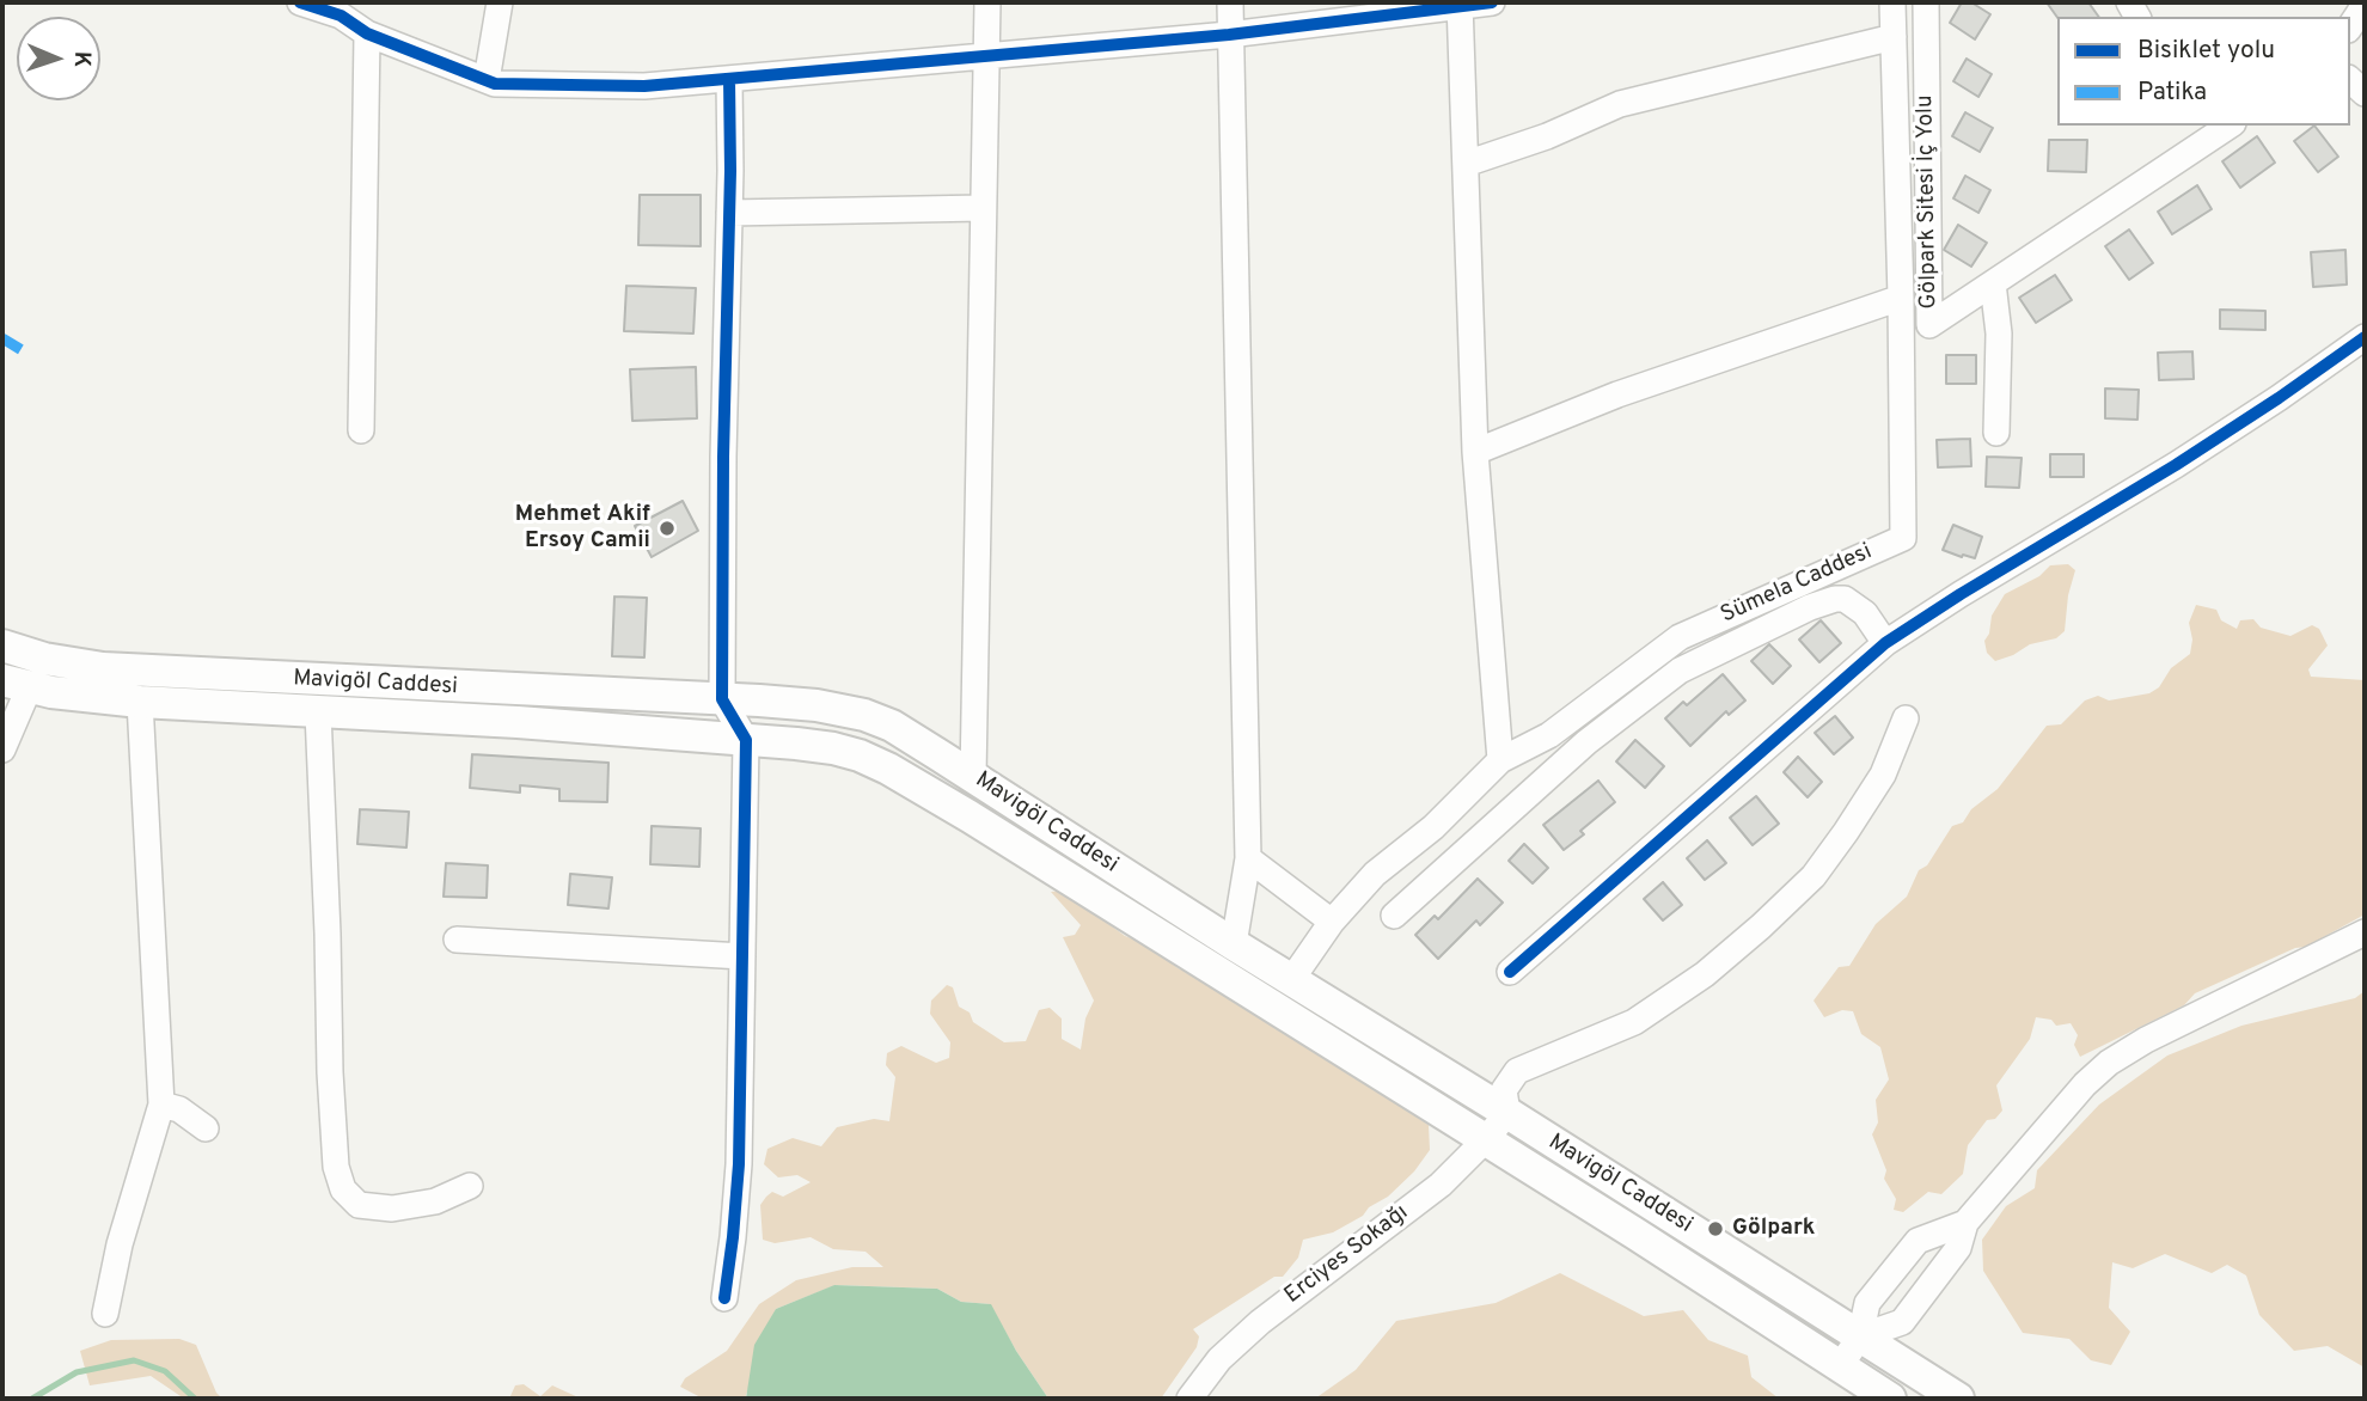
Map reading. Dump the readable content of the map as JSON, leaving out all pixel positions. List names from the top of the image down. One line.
{"streets":{"main road":["Mavigöl Caddesi"],"street":["Gölpark Sitesi İç Yolu","Sümela Caddesi","Erciyes Sokağı"]},"crossings":[["Sümela Caddesi","Mavigöl Caddesi"],["Mavigöl Caddesi","Erciyes Sokağı"]],"places":["Mehmet Akif Ersoy Camii","Gölpark"],"legend":["Bisiklet yolu","Patika"],"north":"right"}
